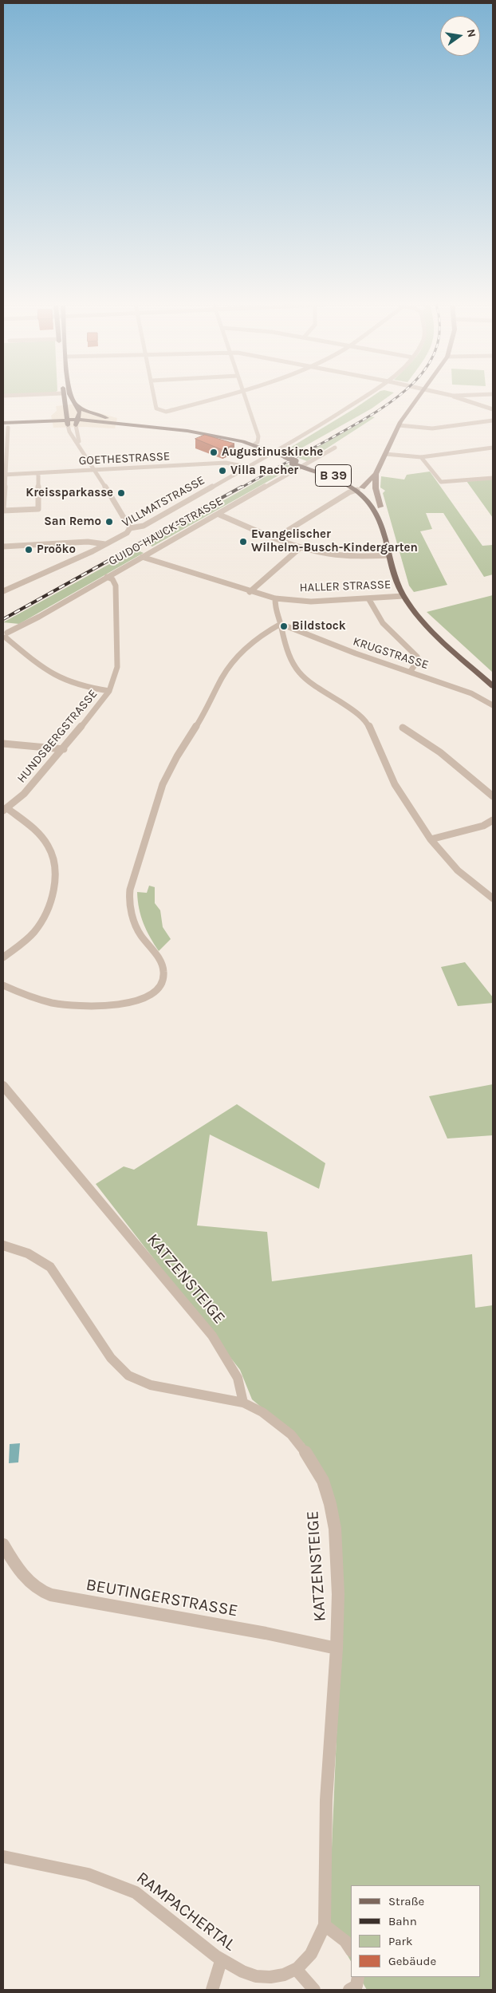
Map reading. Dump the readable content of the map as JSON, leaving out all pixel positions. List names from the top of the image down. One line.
{"streets":{"main road":["B 39","HALLER STRASSE"],"street":["GOETHESTRASSE","VILLMATSTRASSE","GUIDO-HAUCK-STRASSE","KRUGSTRASSE","HUNDSBERGSTRASSE","KATZENSTEIGE","BEUTINGERSTRASSE","RAMPACHERTAL"]},"crossings":[["GOETHESTRASSE","VILLMATSTRASSE"],["B 39","VILLMATSTRASSE"],["B 39","GUIDO-HAUCK-STRASSE"],["B 39","HALLER STRASSE"],["GUIDO-HAUCK-STRASSE","HALLER STRASSE"],["GUIDO-HAUCK-STRASSE","HUNDSBERGSTRASSE"],["KATZENSTEIGE","BEUTINGERSTRASSE"],["KATZENSTEIGE","RAMPACHERTAL"]],"places":["Augustinuskirche","Villa Racher","Kreissparkasse","San Remo","Evangelischer Wilhelm-Busch-Kindergarten","Proöko","Bildstock"],"legend":["Straße","Bahn","Park","Gebäude"],"north":"right"}
